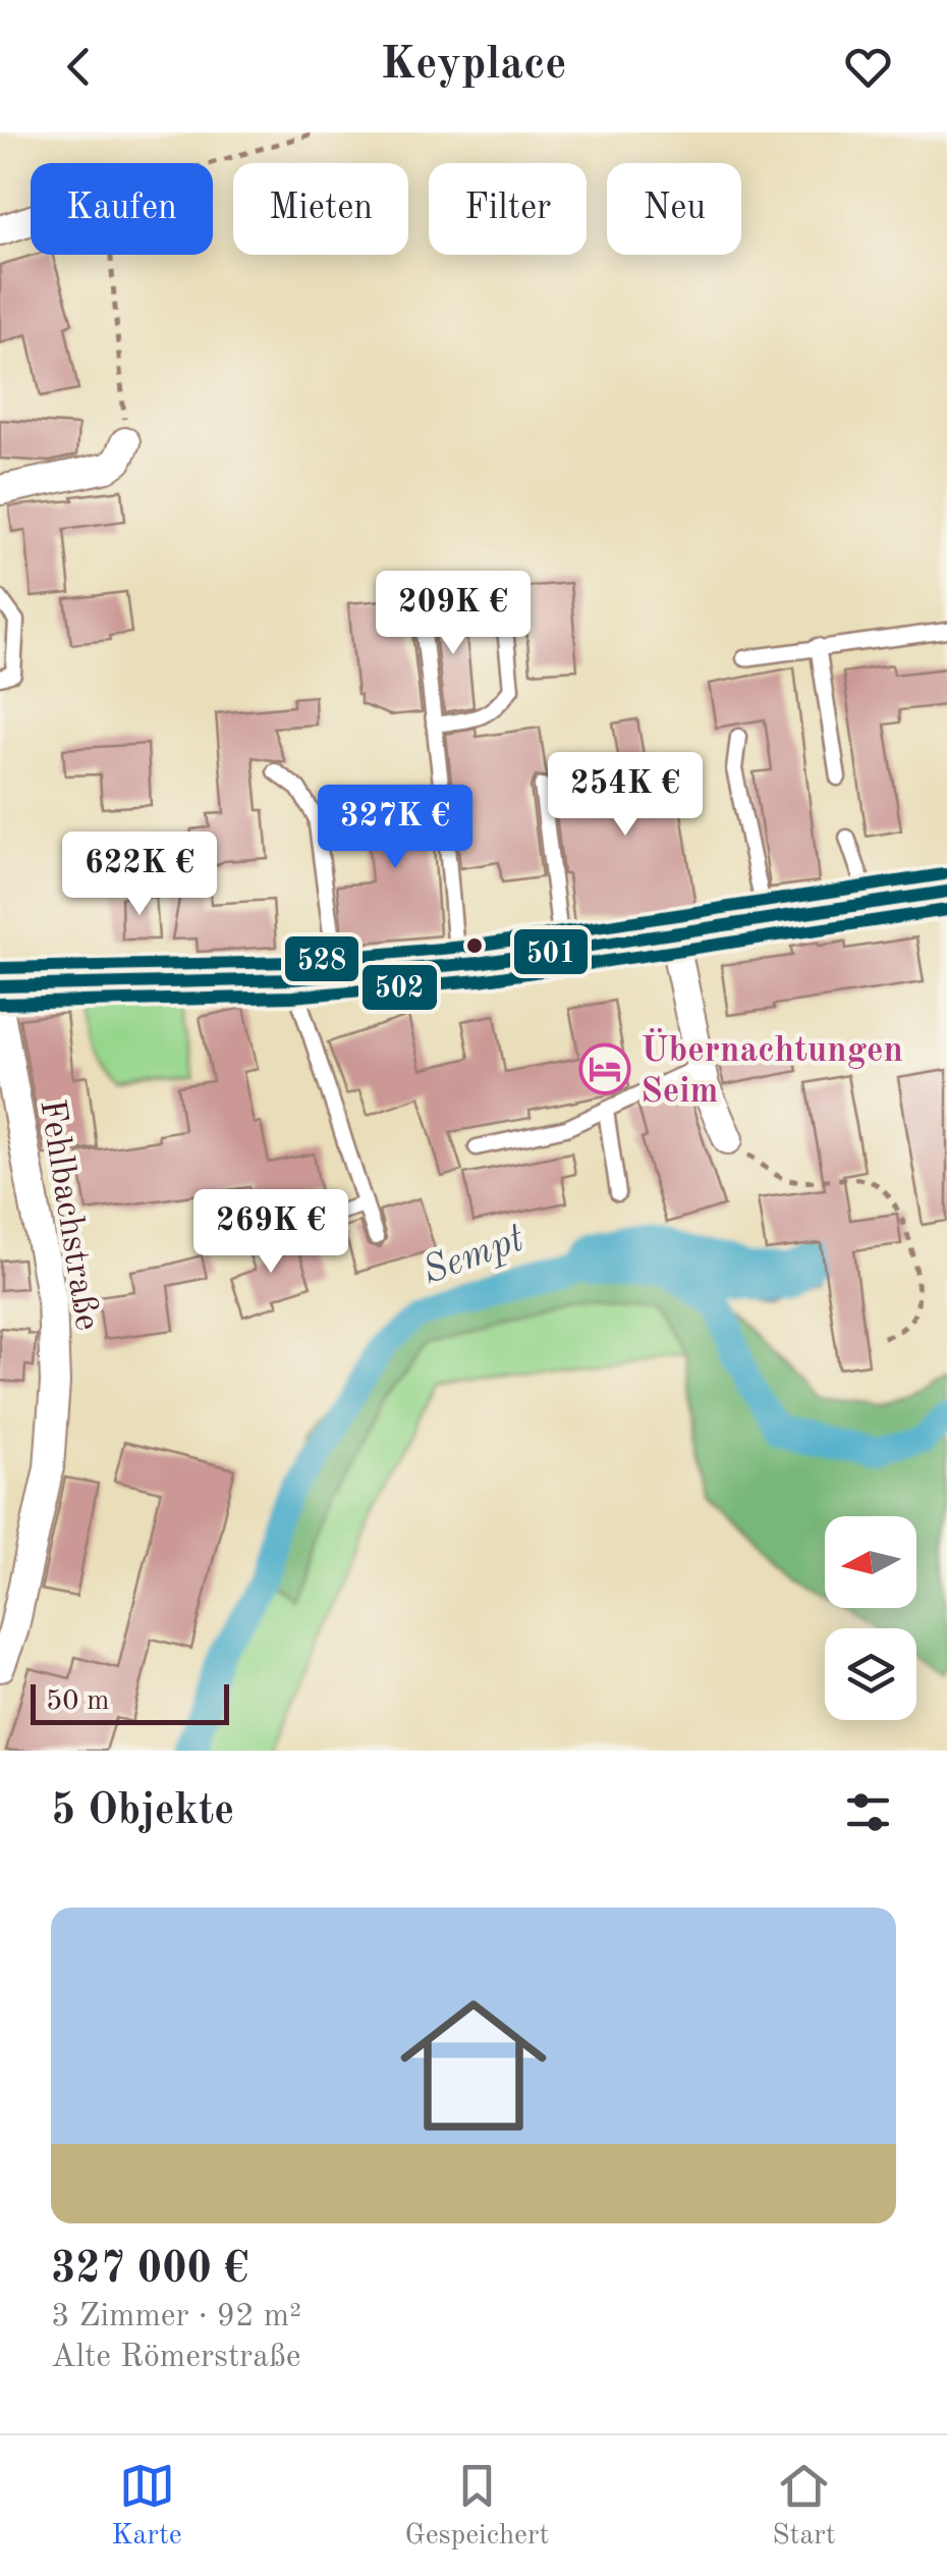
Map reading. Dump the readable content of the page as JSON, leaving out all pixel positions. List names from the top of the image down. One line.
{"streets":{"street":["Fehlbachstraße"]},"water":["Sempt"],"places":{"hotel":["Übernachtungen Seim"]},"lines":["transit line 528","transit line 501","transit line 502"],"scale_bar":"50 m","north":"left","page":{"header":"Keyplace","chip":["Kaufen","Mieten","Filter","Neu"],"price":["209K €","254K €","327K €","622K €","269K €"],"scale":"50 m","heading":"5 Objekte","list":[{"name":"327 000 €","note":"3 Zimmer · 92 m² · Alte Römerstraße"}],"tabs":["Karte","Gespeichert","Start"]}}
